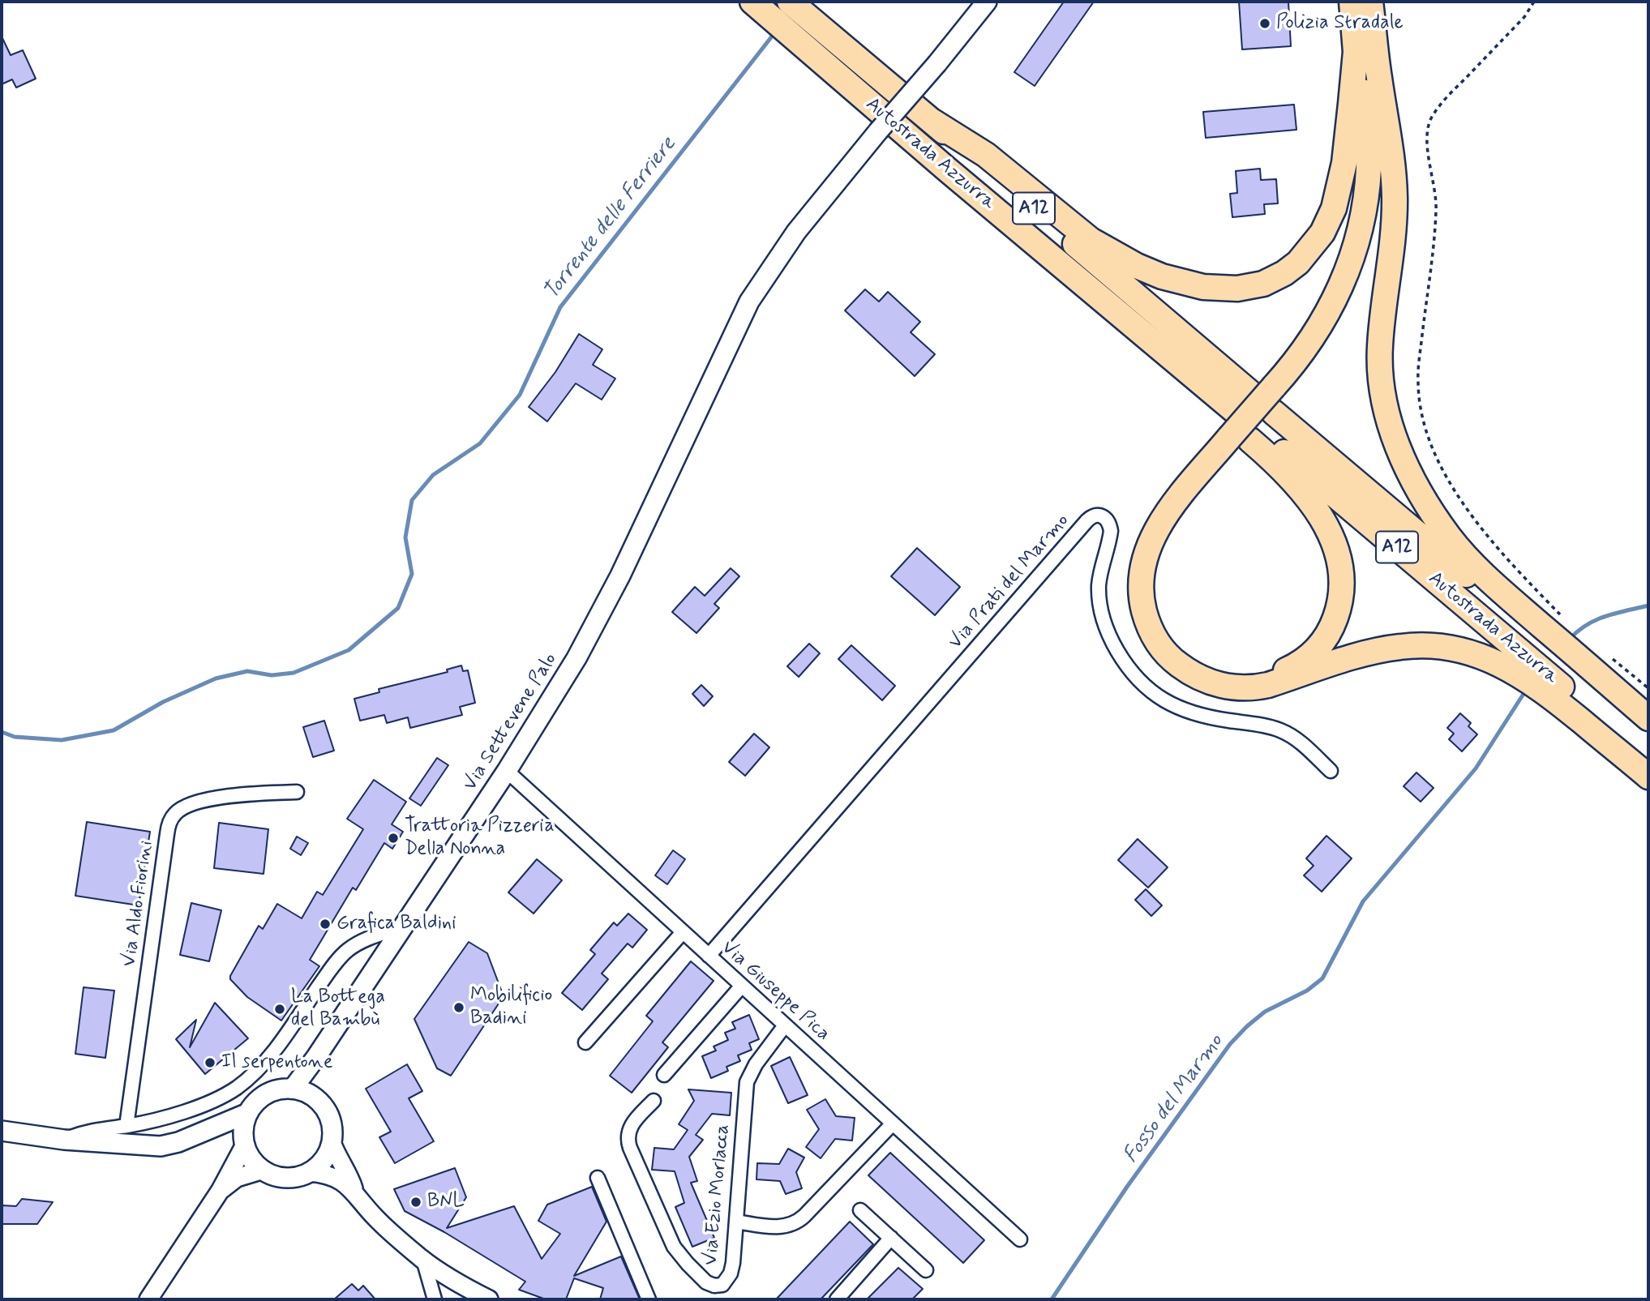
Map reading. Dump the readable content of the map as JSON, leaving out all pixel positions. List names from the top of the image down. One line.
{"streets":{"highway":["Autostrada Azzurra","A12"],"main road":["Via Settevene Palo"],"street":["Via Prati del Marmo","Via Aldo Fiorini","Via Giuseppe Pica","Via Ezio Morlacca"]},"crossings":[["Via Prati del Marmo","Via Giuseppe Pica"],["Via Settevene Palo","Via Giuseppe Pica"],["Via Giuseppe Pica","Via Ezio Morlacca"]],"water":["Torrente delle Ferriere","Fosso del Marmo"],"places":["Polizia Stradale","Trattoria Pizzeria Della Nonna","Grafica Baldini","Mobilificio Badini","La Bottega del Bambù","Il serpentone","BNL"]}
